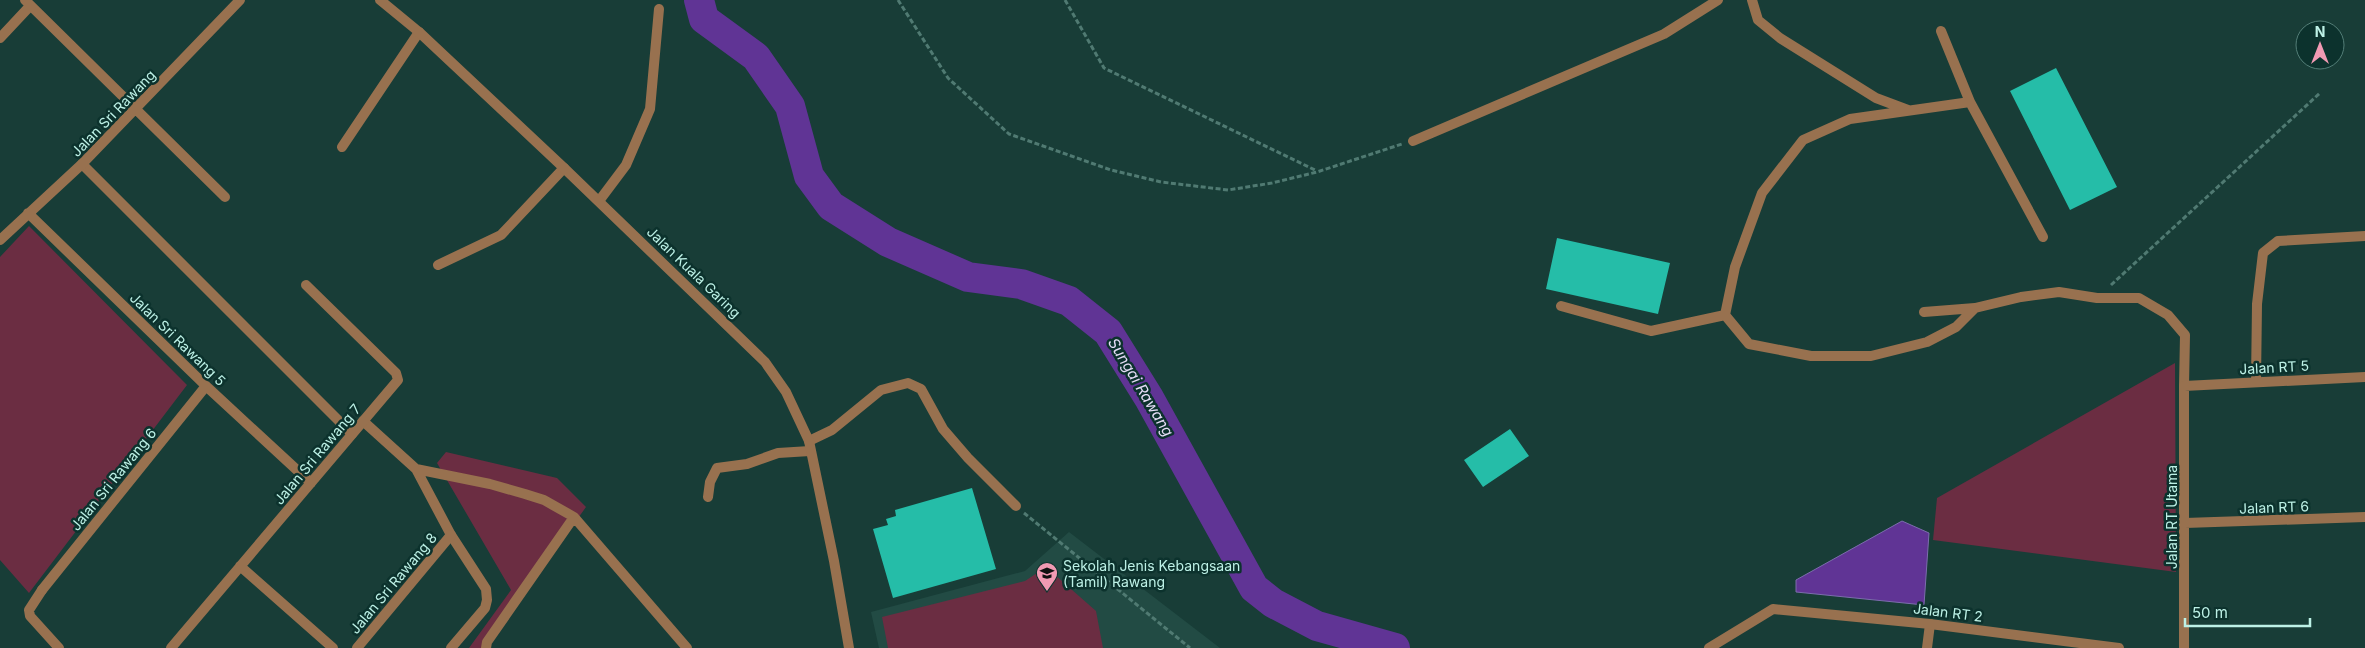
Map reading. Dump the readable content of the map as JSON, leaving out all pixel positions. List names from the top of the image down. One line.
{"streets":{"street":["Jalan Sri Rawang","Jalan Kuala Garing","Jalan Sri Rawang 5","Jalan RT 5","Jalan Sri Rawang 7","Jalan Sri Rawang 6","Jalan RT 6","Jalan RT Utama","Jalan Sri Rawang 8","Jalan RT 2"]},"crossings":[["Jalan Sri Rawang","Jalan Sri Rawang 5"],["Jalan Sri Rawang 5","Jalan Sri Rawang 7"],["Jalan Sri Rawang 5","Jalan Sri Rawang 6"],["Jalan RT 5","Jalan RT Utama"],["Jalan RT 6","Jalan RT Utama"]],"water":["Sungai Rawang"],"places":{"school or university":["Sekolah Jenis Kebangsaan (Tamil) Rawang"]},"scale_bar":"50 m","north":"top"}
